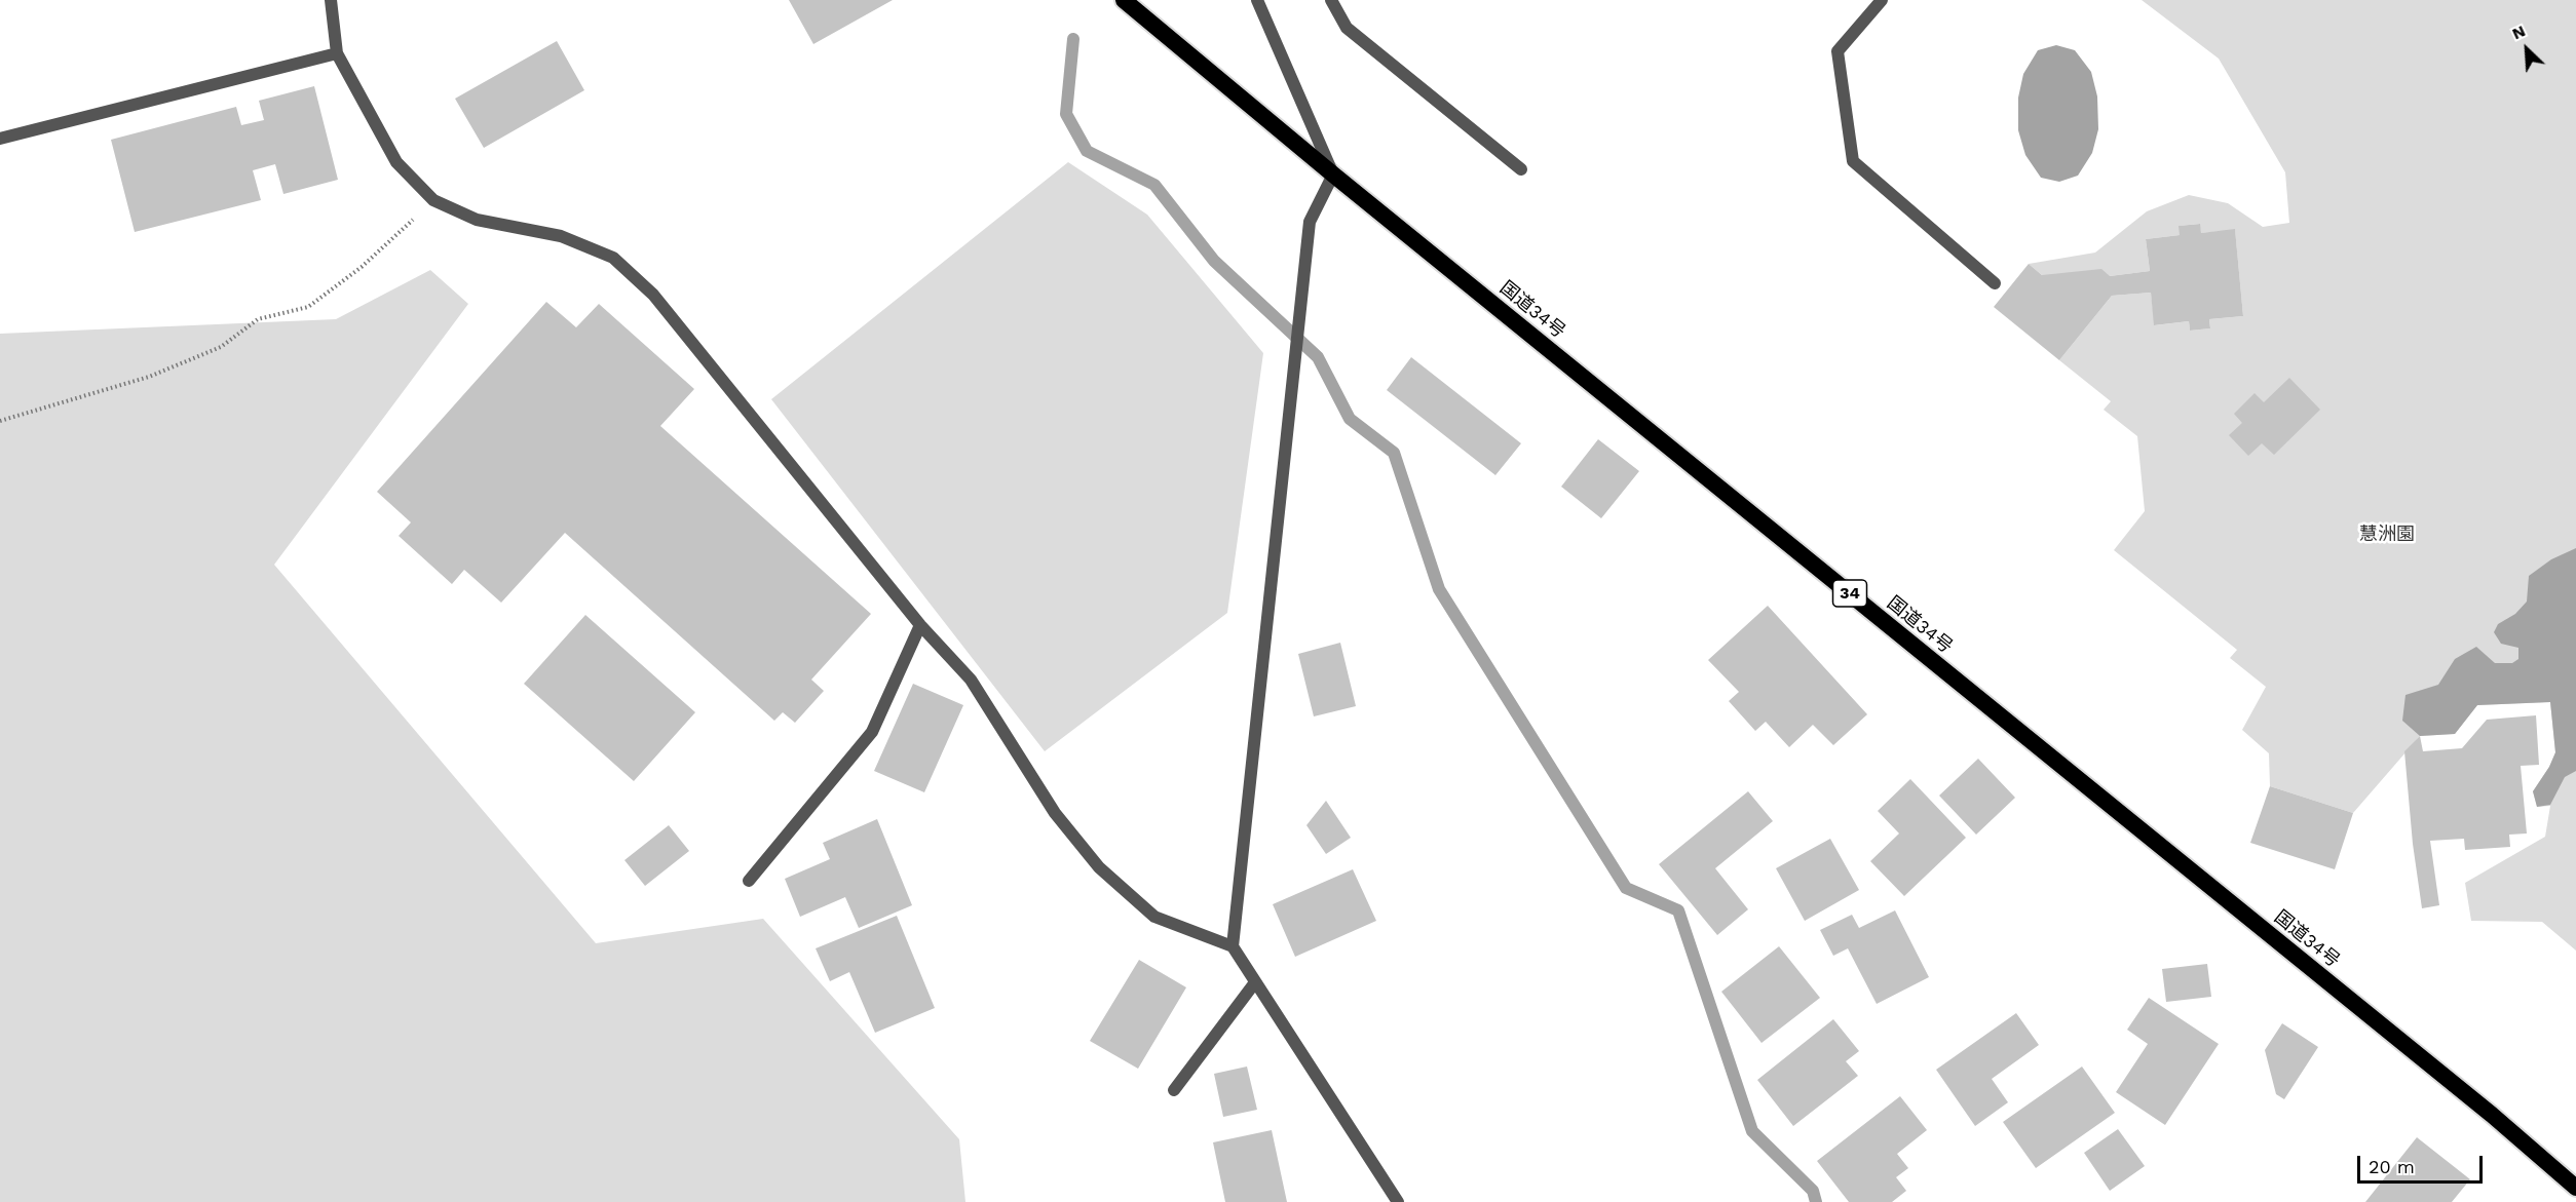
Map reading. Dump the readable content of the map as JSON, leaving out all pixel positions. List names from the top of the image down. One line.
{"streets":{"highway":["国道34号","34"]},"parks":["慧洲園"],"scale_bar":"20 m","north":"top left"}
